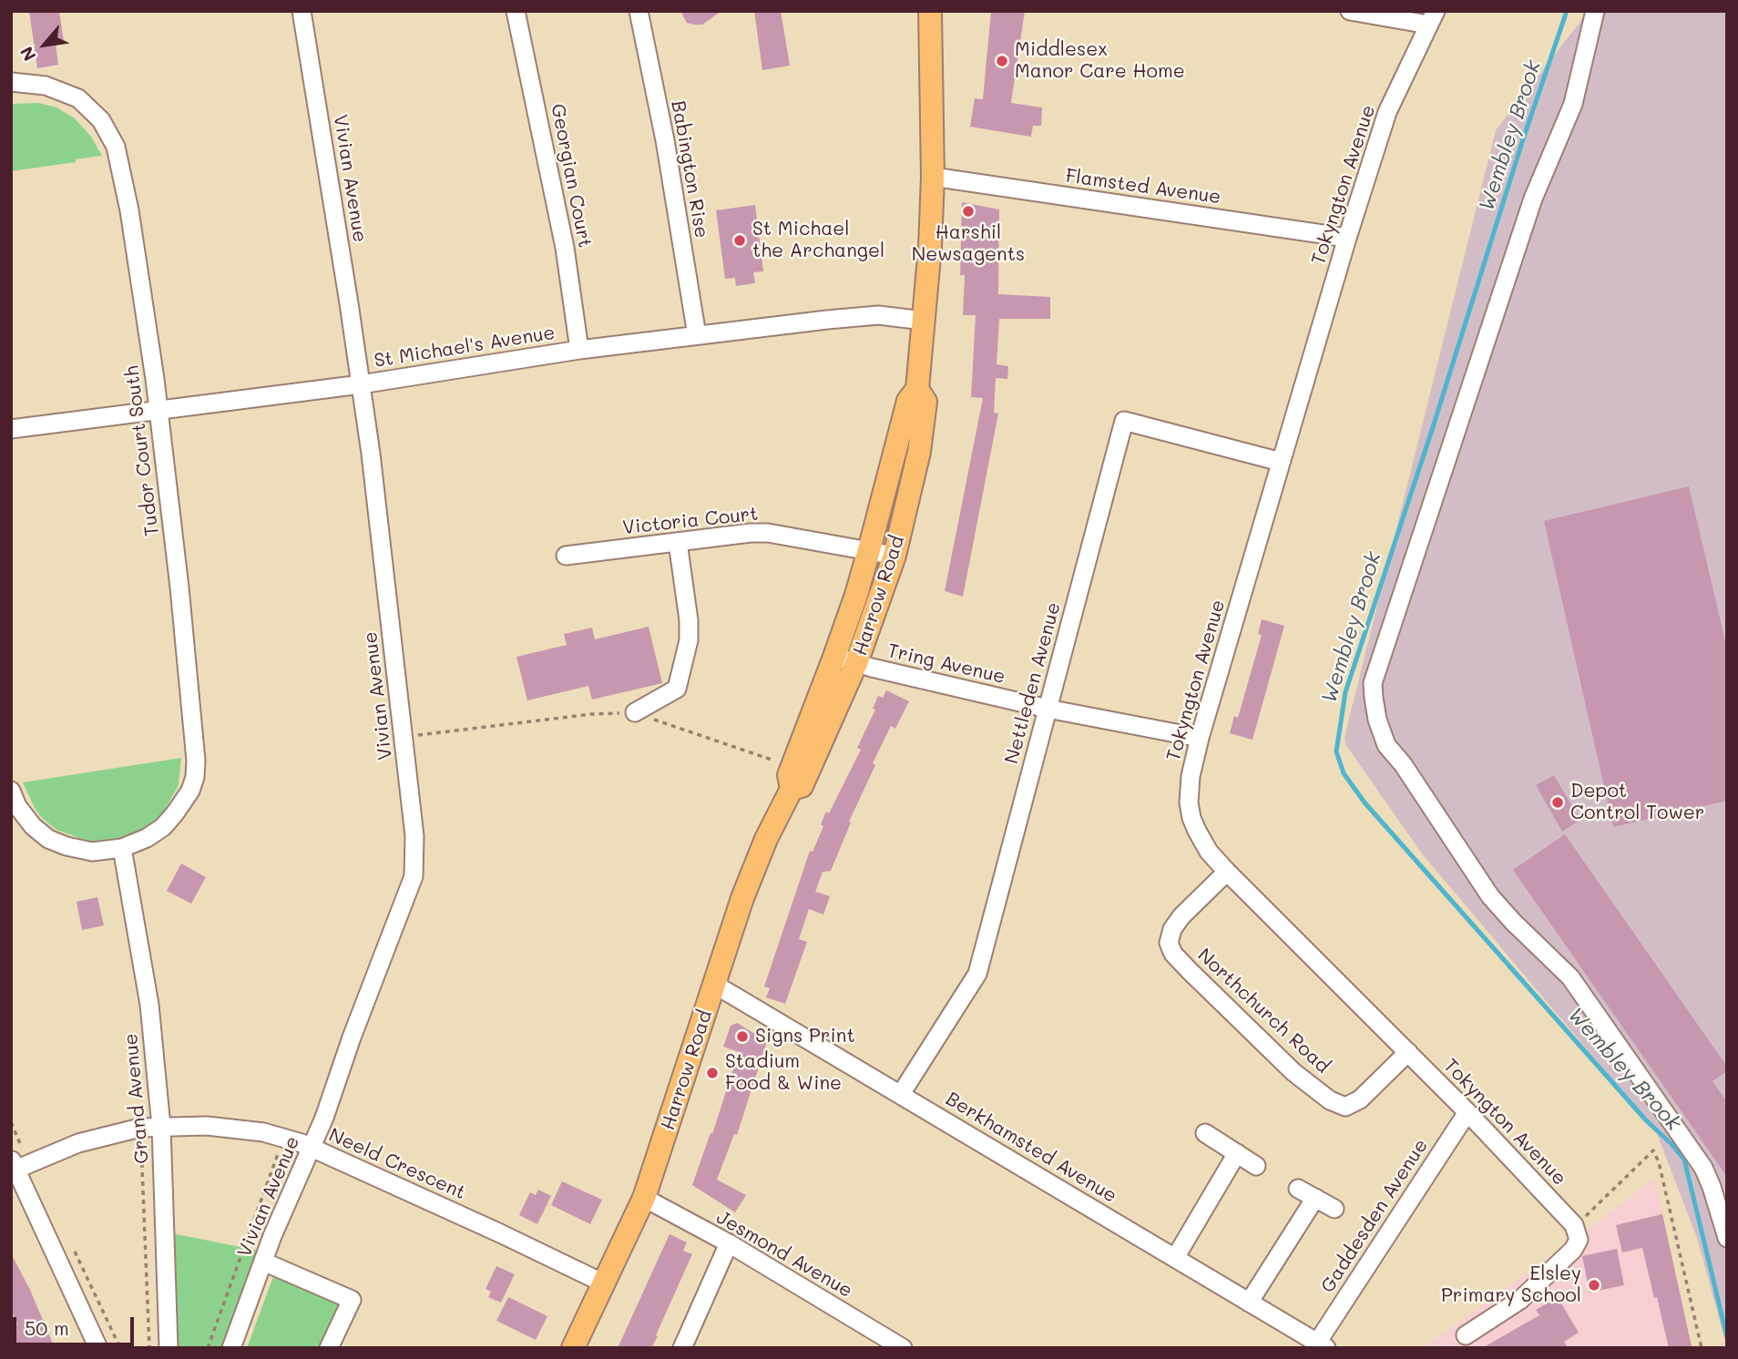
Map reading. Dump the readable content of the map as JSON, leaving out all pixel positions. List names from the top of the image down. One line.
{"streets":{"main road":["Harrow Road"],"street":["Babington Rise","Georgian Court","Vivian Avenue","Tokyngton Avenue","Flamsted Avenue","St Michael's Avenue","Tudor Court South","Victoria Court","Tring Avenue","Nettleden Avenue","Northchurch Road","Grand Avenue","Berkhamsted Avenue","Neeld Crescent","Gaddesden Avenue","Jesmond Avenue"]},"crossings":[["Babington Rise","St Michael's Avenue"],["Georgian Court","St Michael's Avenue"],["Vivian Avenue","St Michael's Avenue"],["Vivian Avenue","Neeld Crescent"],["Tokyngton Avenue","Flamsted Avenue"],["Tokyngton Avenue","Tring Avenue"],["Tokyngton Avenue","Nettleden Avenue"],["Tokyngton Avenue","Northchurch Road"],["Tokyngton Avenue","Gaddesden Avenue"],["Flamsted Avenue","Harrow Road"],["St Michael's Avenue","Tudor Court South"],["St Michael's Avenue","Harrow Road"],["Tudor Court South","Grand Avenue"],["Victoria Court","Harrow Road"],["Harrow Road","Tring Avenue"],["Harrow Road","Berkhamsted Avenue"],["Harrow Road","Neeld Crescent"],["Harrow Road","Jesmond Avenue"],["Tring Avenue","Nettleden Avenue"],["Nettleden Avenue","Berkhamsted Avenue"],["Grand Avenue","Neeld Crescent"],["Berkhamsted Avenue","Gaddesden Avenue"]],"water":["Wembley Brook"],"places":["Middlesex Manor Care Home","Harshil Newsagents","St Michael the Archangel","Depot Control Tower","Signs Print","Stadium Food & Wine","Elsley Primary School"],"scale_bar":"50 m","north":"bottom left"}
